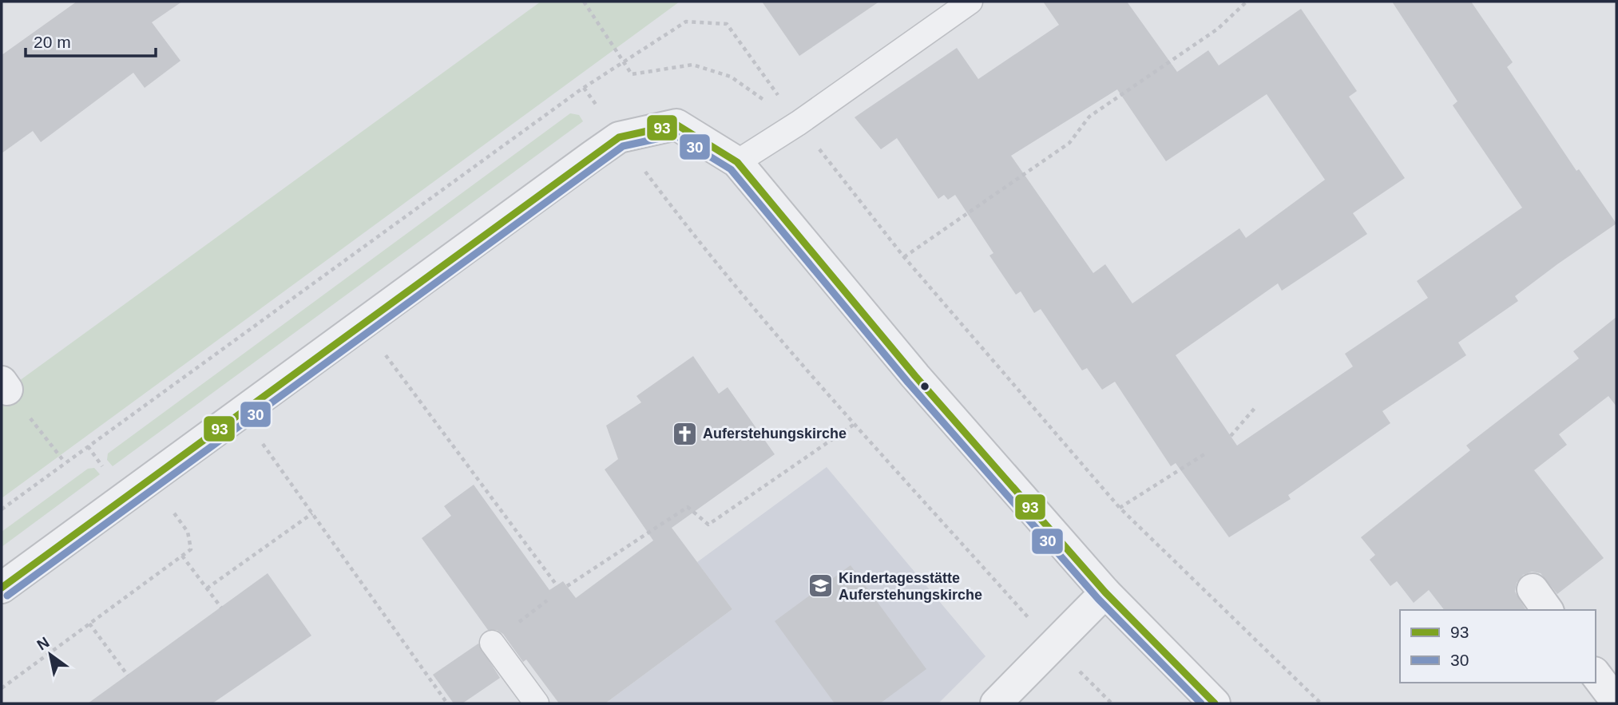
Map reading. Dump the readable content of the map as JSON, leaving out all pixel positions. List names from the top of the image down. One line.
{"places":{"church":["Auferstehungskirche"],"school or university":["Kindertagesstätte Auferstehungskirche"]},"lines":["transit line 93","transit line 30"],"legend":["93","30"],"scale_bar":"20 m","north":"top left"}
